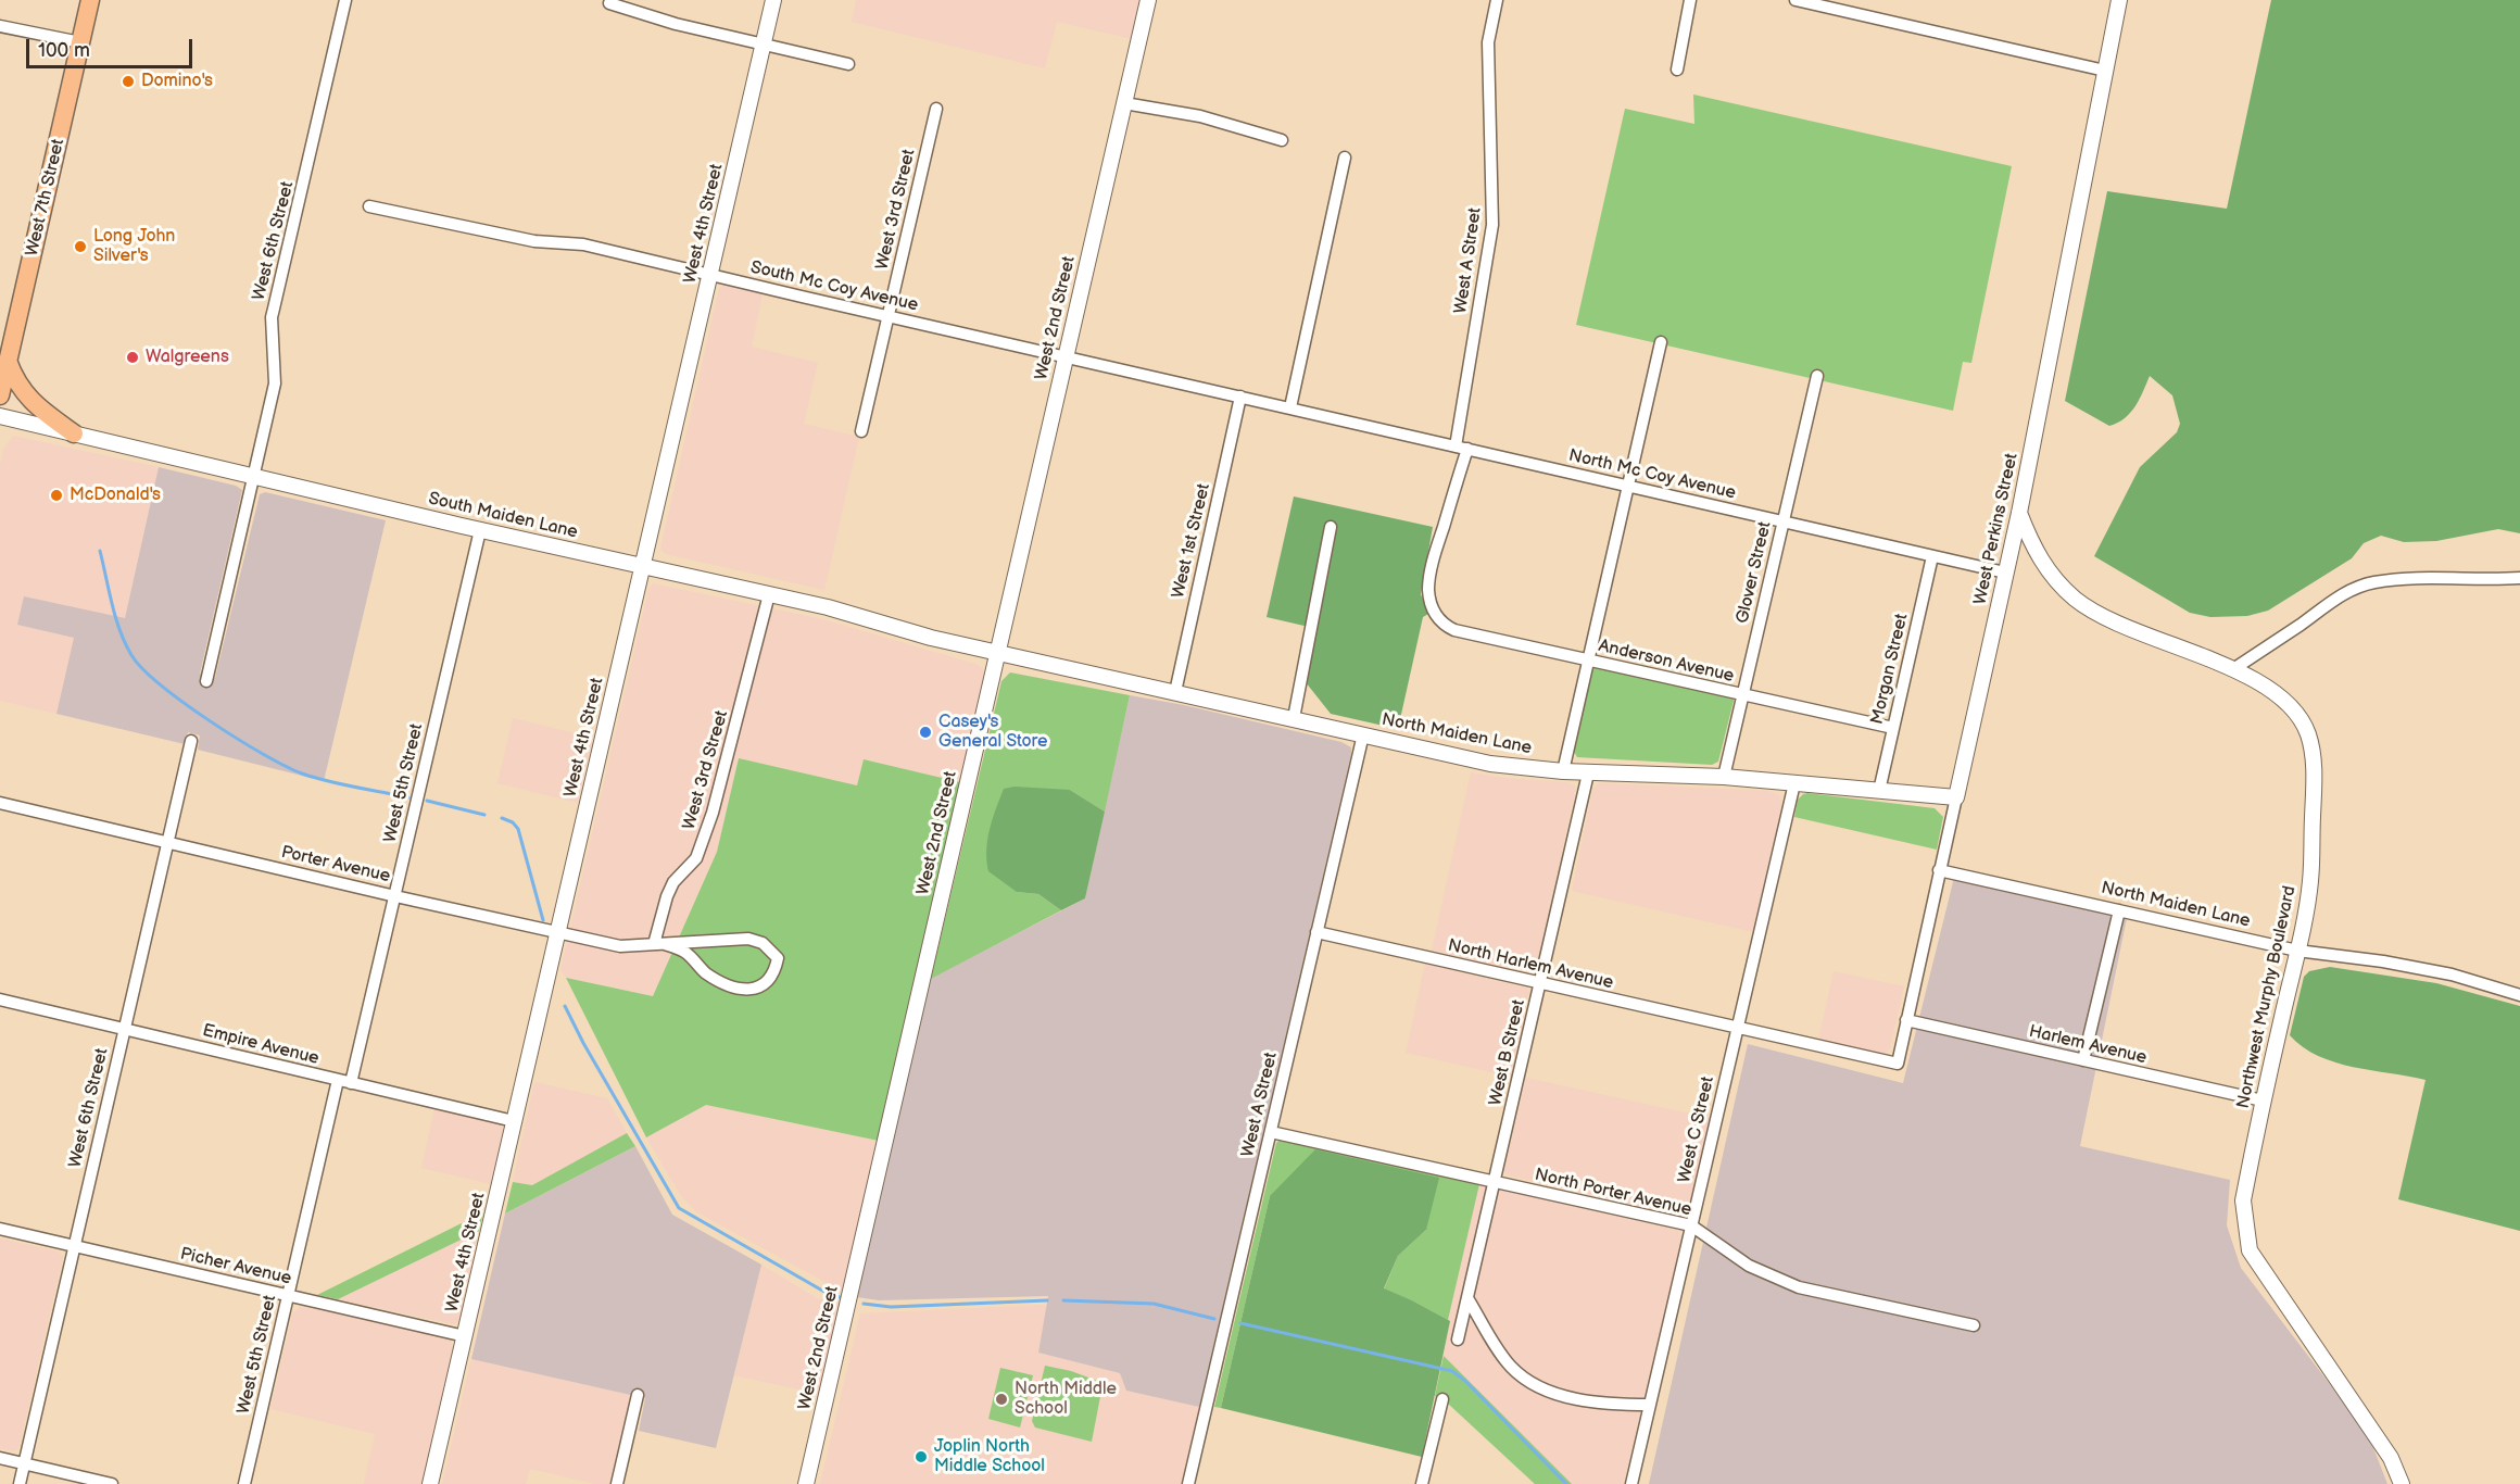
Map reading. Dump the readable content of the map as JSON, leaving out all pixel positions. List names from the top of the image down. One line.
{"streets":{"main road":["West 7th Street"],"street":["West 3rd Street","West 4th Street","West 6th Street","West A Street","South Mc Coy Avenue","West 2nd Street","North Mc Coy Avenue","South Maiden Lane","West Perkins Street","West 1st Street","Glover Street","Anderson Avenue","Morgan Street","North Maiden Lane","West 5th Street","Porter Avenue","North Harlem Avenue","Northwest Murphy Boulevard","Empire Avenue","Harlem Avenue","West B Street","West C Street","North Porter Avenue","Picher Avenue"]},"crossings":[["West 3rd Street","South Mc Coy Avenue"],["West 3rd Street","South Maiden Lane"],["West 3rd Street","Porter Avenue"],["West 4th Street","South Mc Coy Avenue"],["West 4th Street","South Maiden Lane"],["West 4th Street","Porter Avenue"],["West 4th Street","Empire Avenue"],["West 4th Street","Picher Avenue"],["West 6th Street","South Maiden Lane"],["West 6th Street","Porter Avenue"],["West 6th Street","Empire Avenue"],["West 6th Street","Picher Avenue"],["West A Street","North Mc Coy Avenue"],["West A Street","Anderson Avenue"],["West A Street","North Maiden Lane"],["West A Street","North Harlem Avenue"],["West A Street","North Porter Avenue"],["South Mc Coy Avenue","West 2nd Street"],["South Mc Coy Avenue","North Mc Coy Avenue"],["South Mc Coy Avenue","West 1st Street"],["West 2nd Street","South Maiden Lane"],["West 2nd Street","North Maiden Lane"],["North Mc Coy Avenue","West Perkins Street"],["North Mc Coy Avenue","Glover Street"],["North Mc Coy Avenue","Morgan Street"],["South Maiden Lane","North Maiden Lane"],["South Maiden Lane","West 5th Street"],["West Perkins Street","North Maiden Lane"],["West Perkins Street","North Harlem Avenue"],["West Perkins Street","Northwest Murphy Boulevard"],["West Perkins Street","Harlem Avenue"],["West Perkins Street","West C Street"],["West 1st Street","North Maiden Lane"],["Glover Street","Anderson Avenue"],["Glover Street","North Maiden Lane"],["Anderson Avenue","Morgan Street"],["Morgan Street","North Maiden Lane"],["North Maiden Lane","Northwest Murphy Boulevard"],["North Maiden Lane","West B Street"],["North Maiden Lane","West C Street"],["West 5th Street","Porter Avenue"],["West 5th Street","Empire Avenue"],["West 5th Street","Picher Avenue"],["North Harlem Avenue","West B Street"],["North Harlem Avenue","West C Street"],["Northwest Murphy Boulevard","Harlem Avenue"],["West B Street","North Porter Avenue"],["West C Street","North Porter Avenue"]],"places":["Domino's","Long John Silver's","Walgreens","McDonald's","Casey's General Store","North Middle School","Joplin North Middle School"],"scale_bar":"100 m"}
